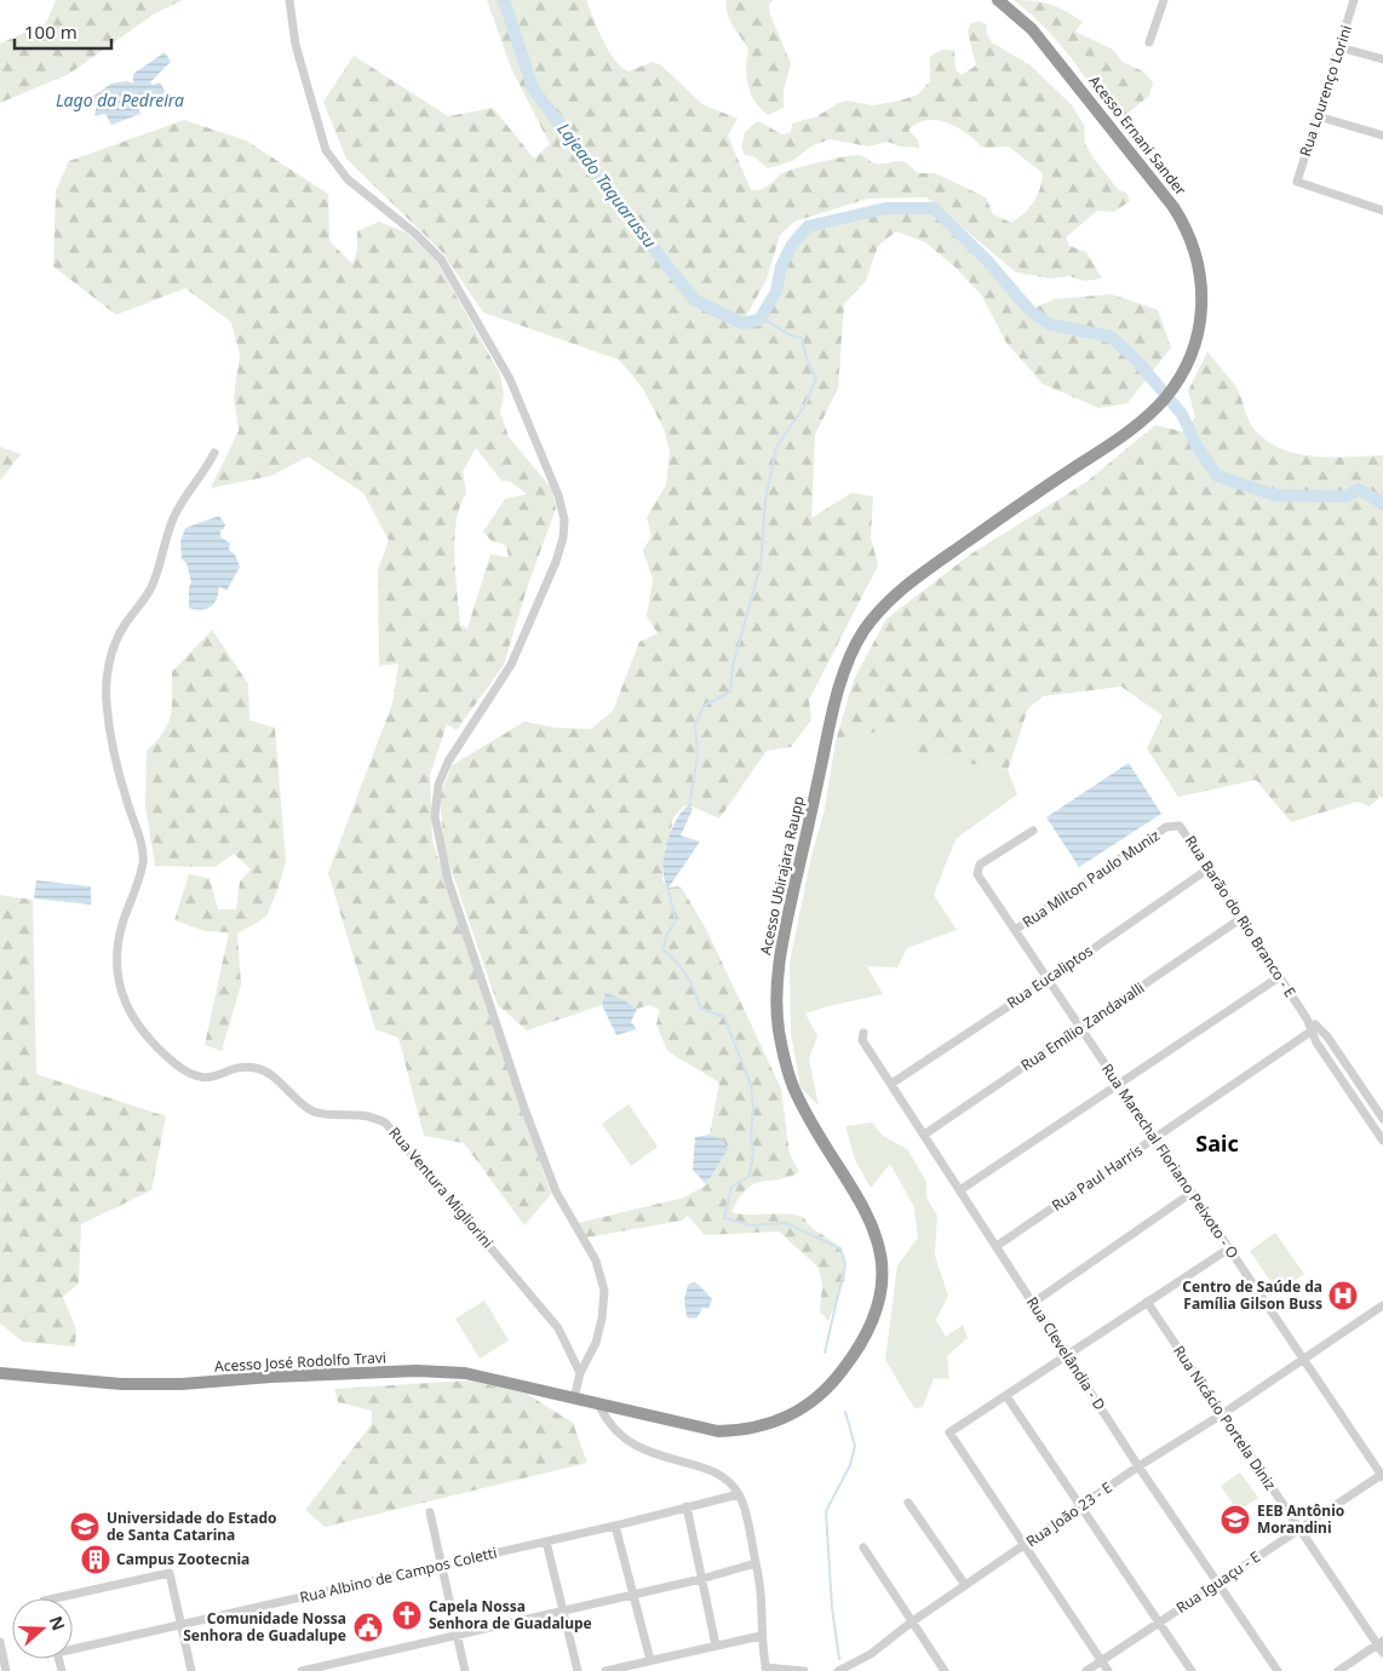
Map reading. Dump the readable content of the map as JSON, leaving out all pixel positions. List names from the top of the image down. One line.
{"streets":{"highway":["Acesso Ernani Sander","Acesso Ubirajara Raupp","Acesso José Rodolfo Travi"],"street":["Rua Lourenço Lorini","Rua Milton Paulo Muniz","Rua Barão do Rio Branco - E","Rua Eucaliptos","Rua Emílio Zandavalli","Rua Marechal Floriano Peixoto - O","Rua Paul Harris","Rua Ventura Migliorini","Rua Clevelândia - D","Rua Nicácio Portela Diniz","Rua João 23 - E","Rua Albino de Campos Coletti","Rua Iguaçu - E"]},"crossings":[["Acesso Ernani Sander","Acesso Ubirajara Raupp"],["Acesso Ubirajara Raupp","Acesso José Rodolfo Travi"],["Rua Milton Paulo Muniz","Rua Barão do Rio Branco - E"],["Rua Milton Paulo Muniz","Rua Marechal Floriano Peixoto - O"],["Rua Barão do Rio Branco - E","Rua Eucaliptos"],["Rua Barão do Rio Branco - E","Rua Emílio Zandavalli"],["Rua Barão do Rio Branco - E","Rua Paul Harris"],["Rua Eucaliptos","Rua Marechal Floriano Peixoto - O"],["Rua Eucaliptos","Rua Clevelândia - D"],["Rua Emílio Zandavalli","Rua Marechal Floriano Peixoto - O"],["Rua Emílio Zandavalli","Rua Clevelândia - D"],["Rua Marechal Floriano Peixoto - O","Rua Paul Harris"],["Rua Marechal Floriano Peixoto - O","Rua João 23 - E"],["Rua Marechal Floriano Peixoto - O","Rua Iguaçu - E"],["Rua Paul Harris","Rua Clevelândia - D"],["Rua Clevelândia - D","Rua João 23 - E"],["Rua Clevelândia - D","Rua Iguaçu - E"],["Rua Nicácio Portela Diniz","Rua João 23 - E"],["Rua Nicácio Portela Diniz","Rua Iguaçu - E"]],"districts":["Saic"],"water":["Lago da Pedreira","Lajeado Taquarussu"],"places":{"hospital":["Centro de Saúde da Família Gilson Buss"],"school or university":["EEB Antônio Morandini","Universidade do Estado de Santa Catarina"],"building":["Campus Zootecnia"],"church":["Capela Nossa Senhora de Guadalupe"],"public building":["Comunidade Nossa Senhora de Guadalupe"]},"scale_bar":"100 m","north":"right"}
